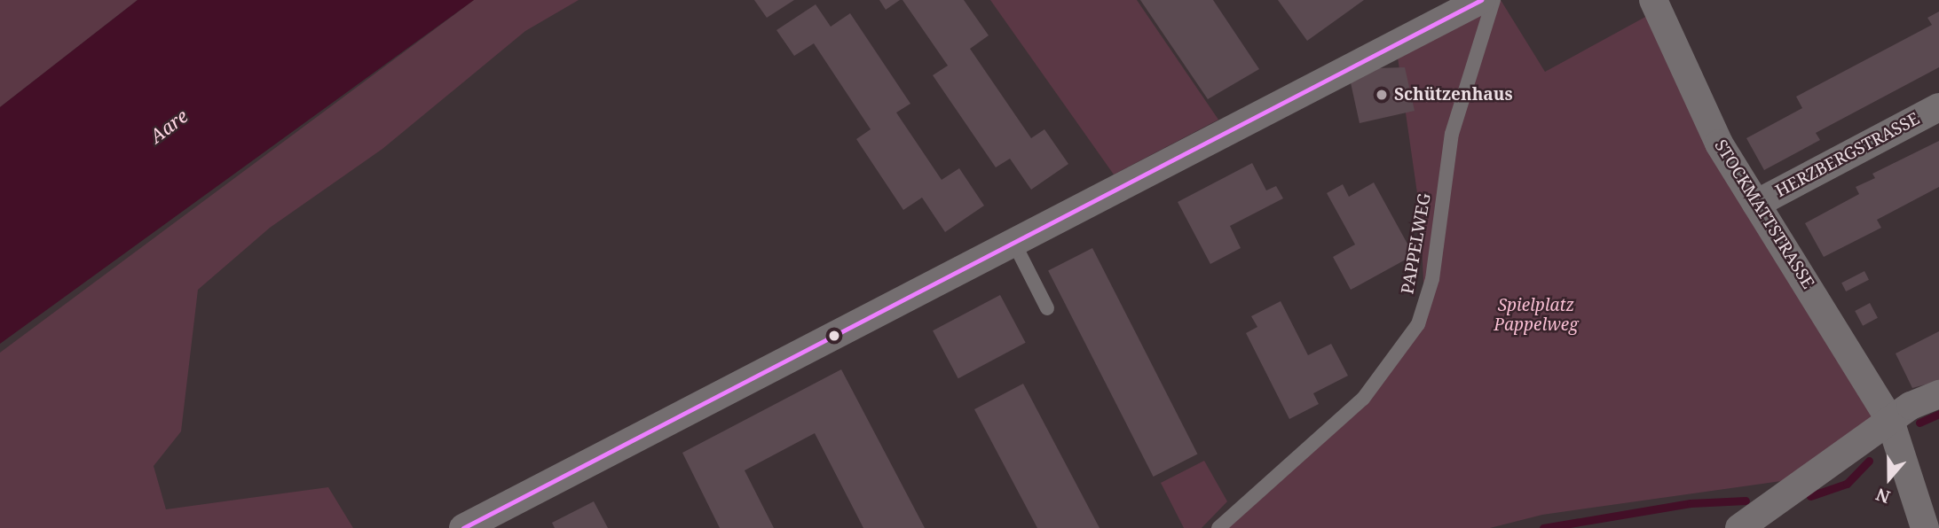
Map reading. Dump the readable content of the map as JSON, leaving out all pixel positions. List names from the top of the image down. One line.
{"streets":{"street":["HERZBERGSTRASSE","STOCKMATTSTRASSE"],"lane":["PAPPELWEG"]},"crossings":[["HERZBERGSTRASSE","STOCKMATTSTRASSE"]],"water":["Aare"],"parks":["Spielplatz Pappelweg"],"places":["Schützenhaus"],"north":"bottom"}
